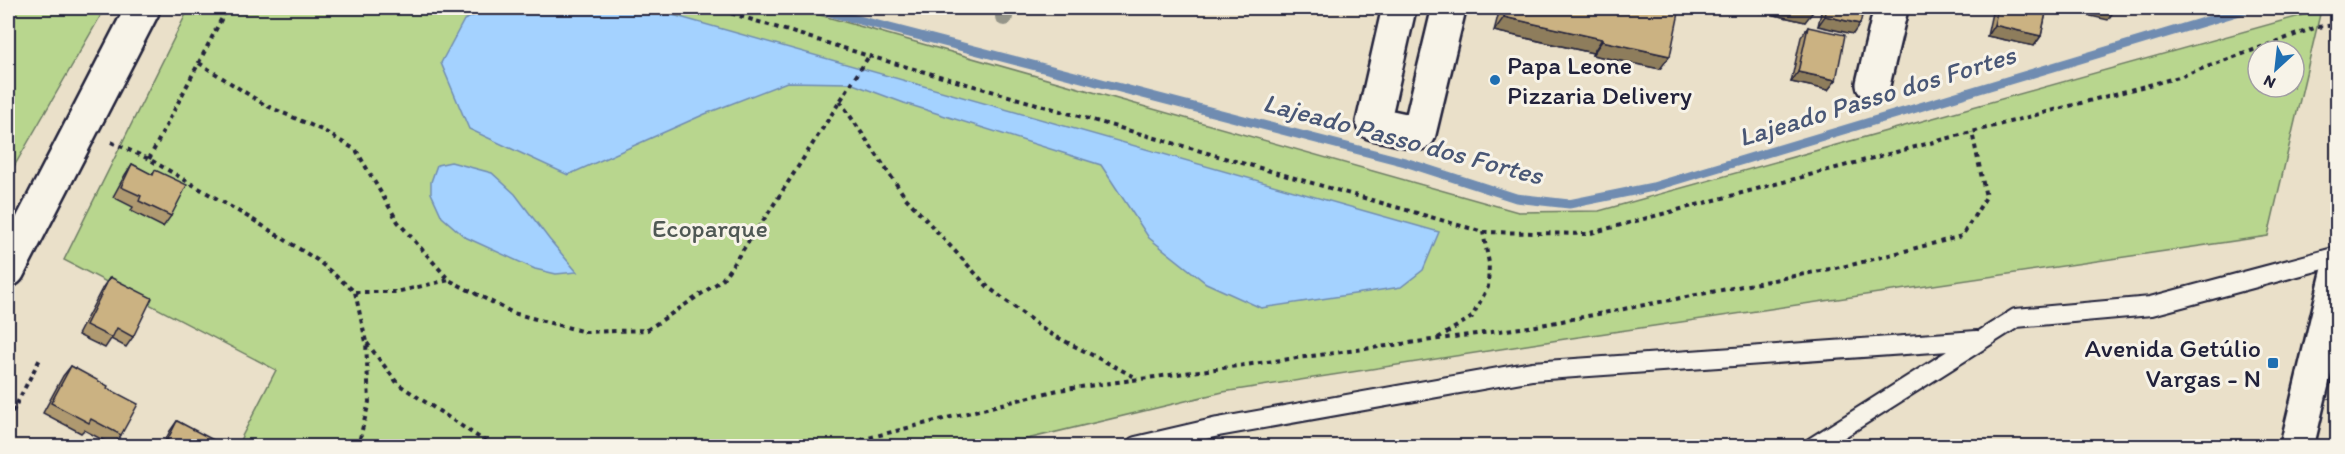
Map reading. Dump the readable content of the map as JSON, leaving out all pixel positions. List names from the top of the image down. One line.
{"water":["Lajeado Passo dos Fortes"],"parks":["Ecoparque"],"places":{"other":["Papa Leone Pizzaria Delivery"],"transit":["Avenida Getúlio Vargas - N"]},"north":"bottom left"}
